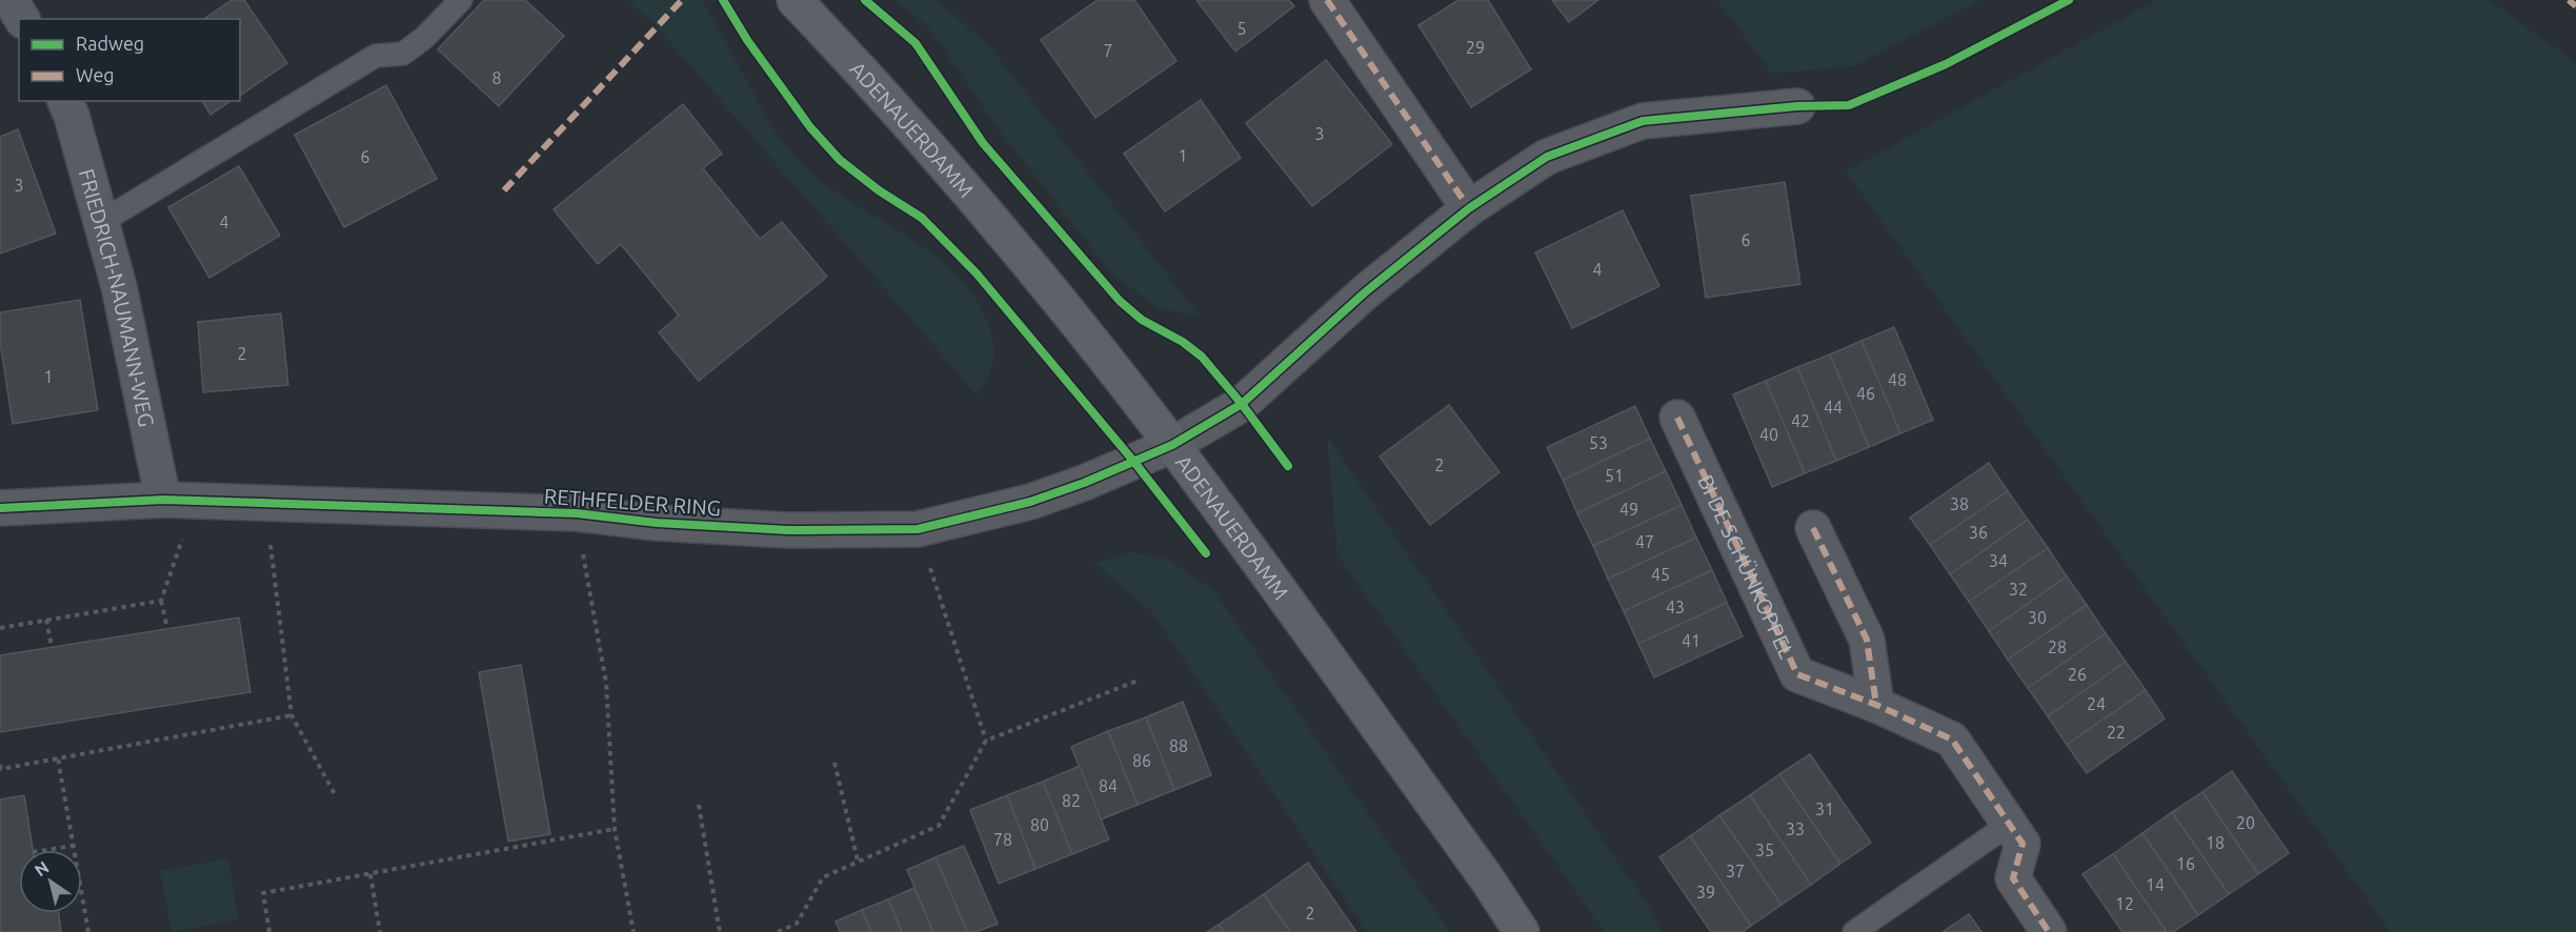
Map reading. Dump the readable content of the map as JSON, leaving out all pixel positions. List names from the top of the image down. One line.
{"streets":{"street":["ADENAUERDAMM","FRIEDRICH-NAUMANN-WEG","RETHFELDER RING","BI DE SCHÜNKOPPEL"]},"crossings":[["ADENAUERDAMM","RETHFELDER RING"],["FRIEDRICH-NAUMANN-WEG","RETHFELDER RING"]],"house_numbers":["5","29","7","8","3","1","6","3","4","6","4","2","1","48","46","44","42","40","53","2","51","38","49","36","47","34","45","32","43","30","41","28","26","24","22","88","86","84","82","31","20","80","33","78","18","35","16","37","14","39","12","2"],"legend":["Radweg","Weg"],"north":"top left"}
